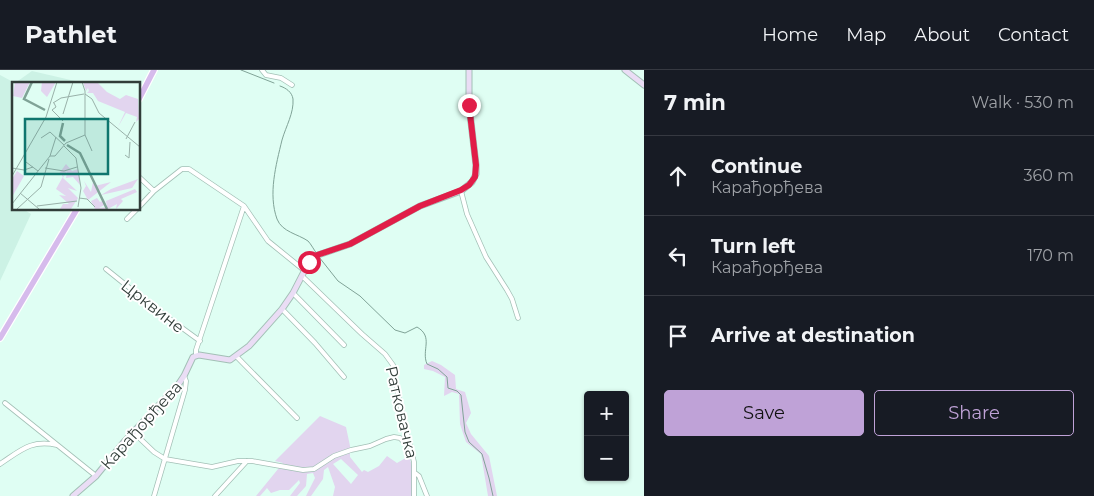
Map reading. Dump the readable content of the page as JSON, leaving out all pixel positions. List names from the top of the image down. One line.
{"streets":{"street":["Црквине","Ратковачка","Карађорђева"]},"page":{"header":"Pathlet","nav":["Home","Map","About","Contact"],"heading":["7 min","Walk · 530 m"],"list":[["Continue","Карађорђева","360 m"],["Turn left","Карађорђева","170 m"],"Arrive at destination"],"buttons":["Save","Share"],"map_buttons":["+","−"]}}
